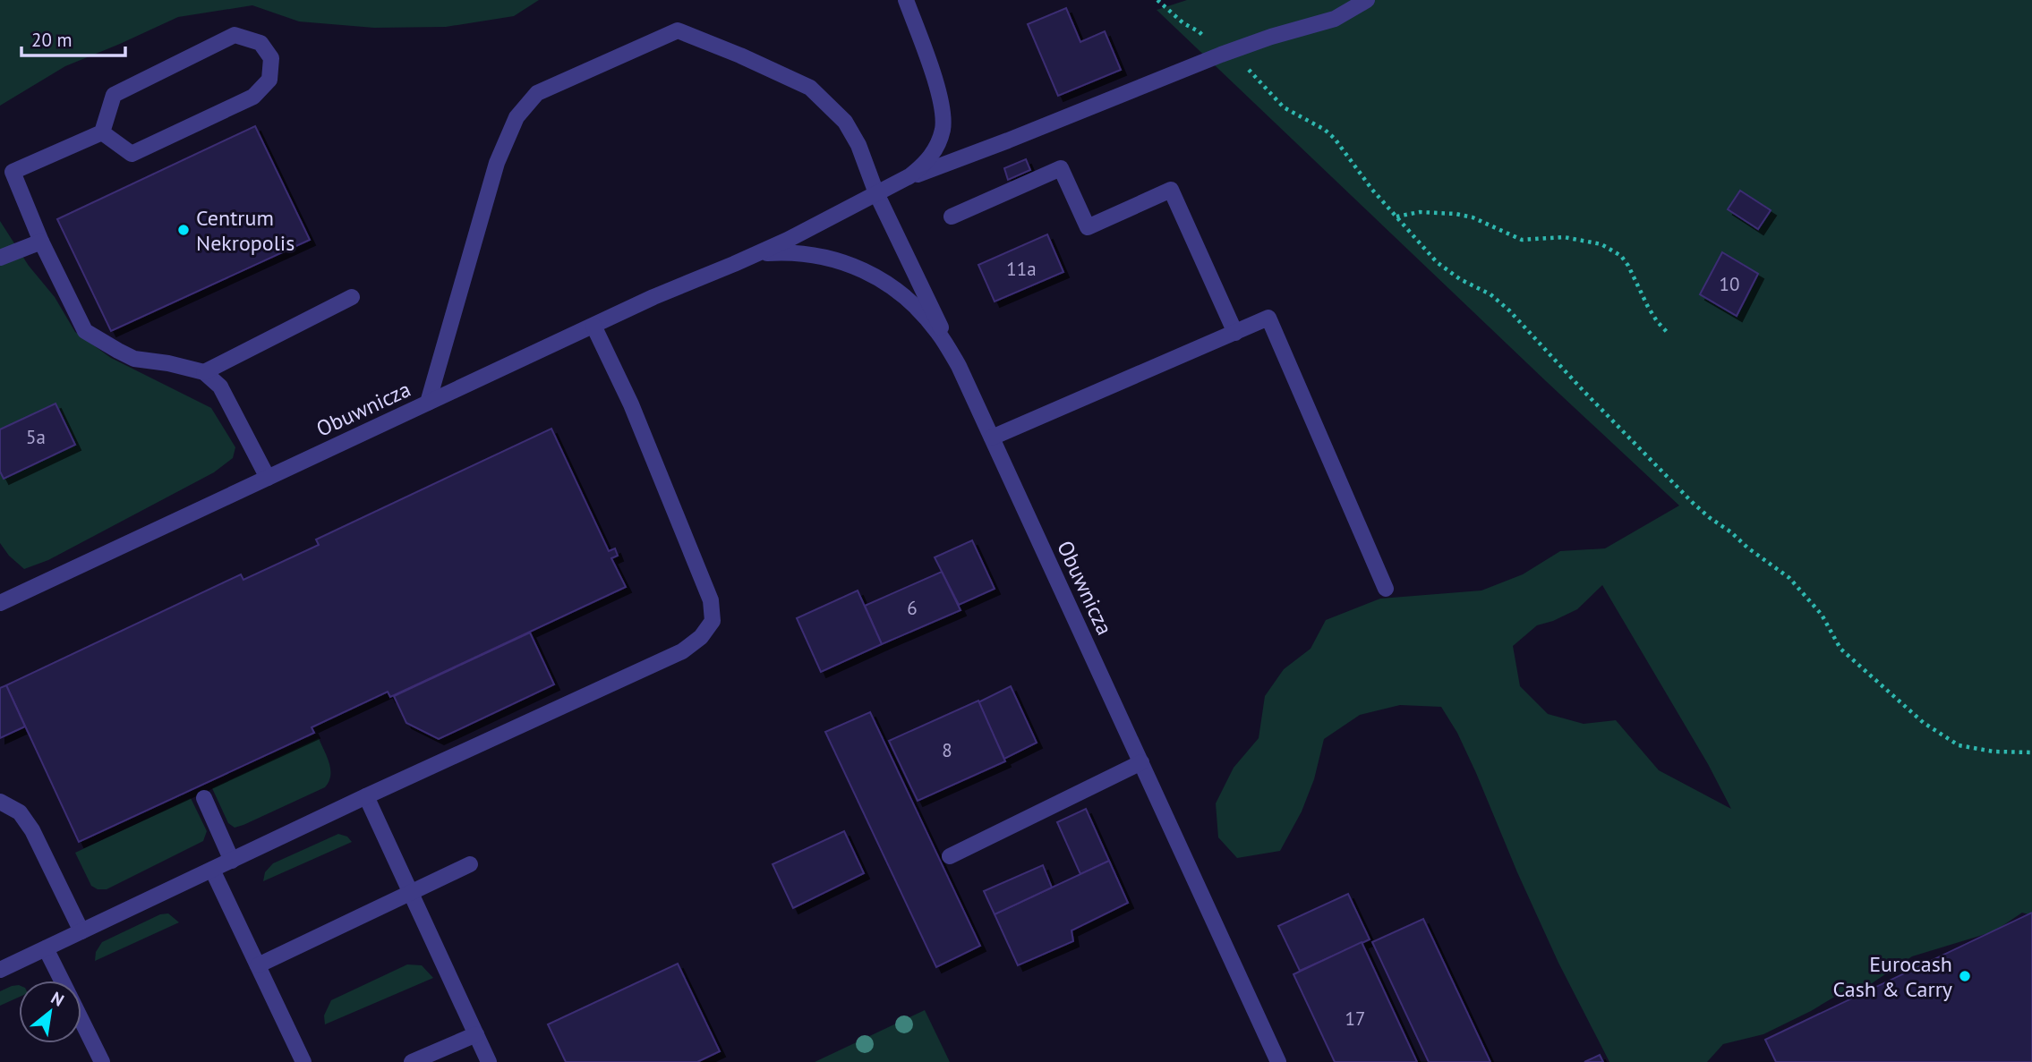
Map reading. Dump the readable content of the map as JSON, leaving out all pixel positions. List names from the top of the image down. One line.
{"streets":{"street":["Obuwnicza"]},"places":["Centrum Nekropolis","Eurocash Cash & Carry"],"house_numbers":["11a","10","5a","6","8","17"],"scale_bar":"20 m","north":"top right"}
